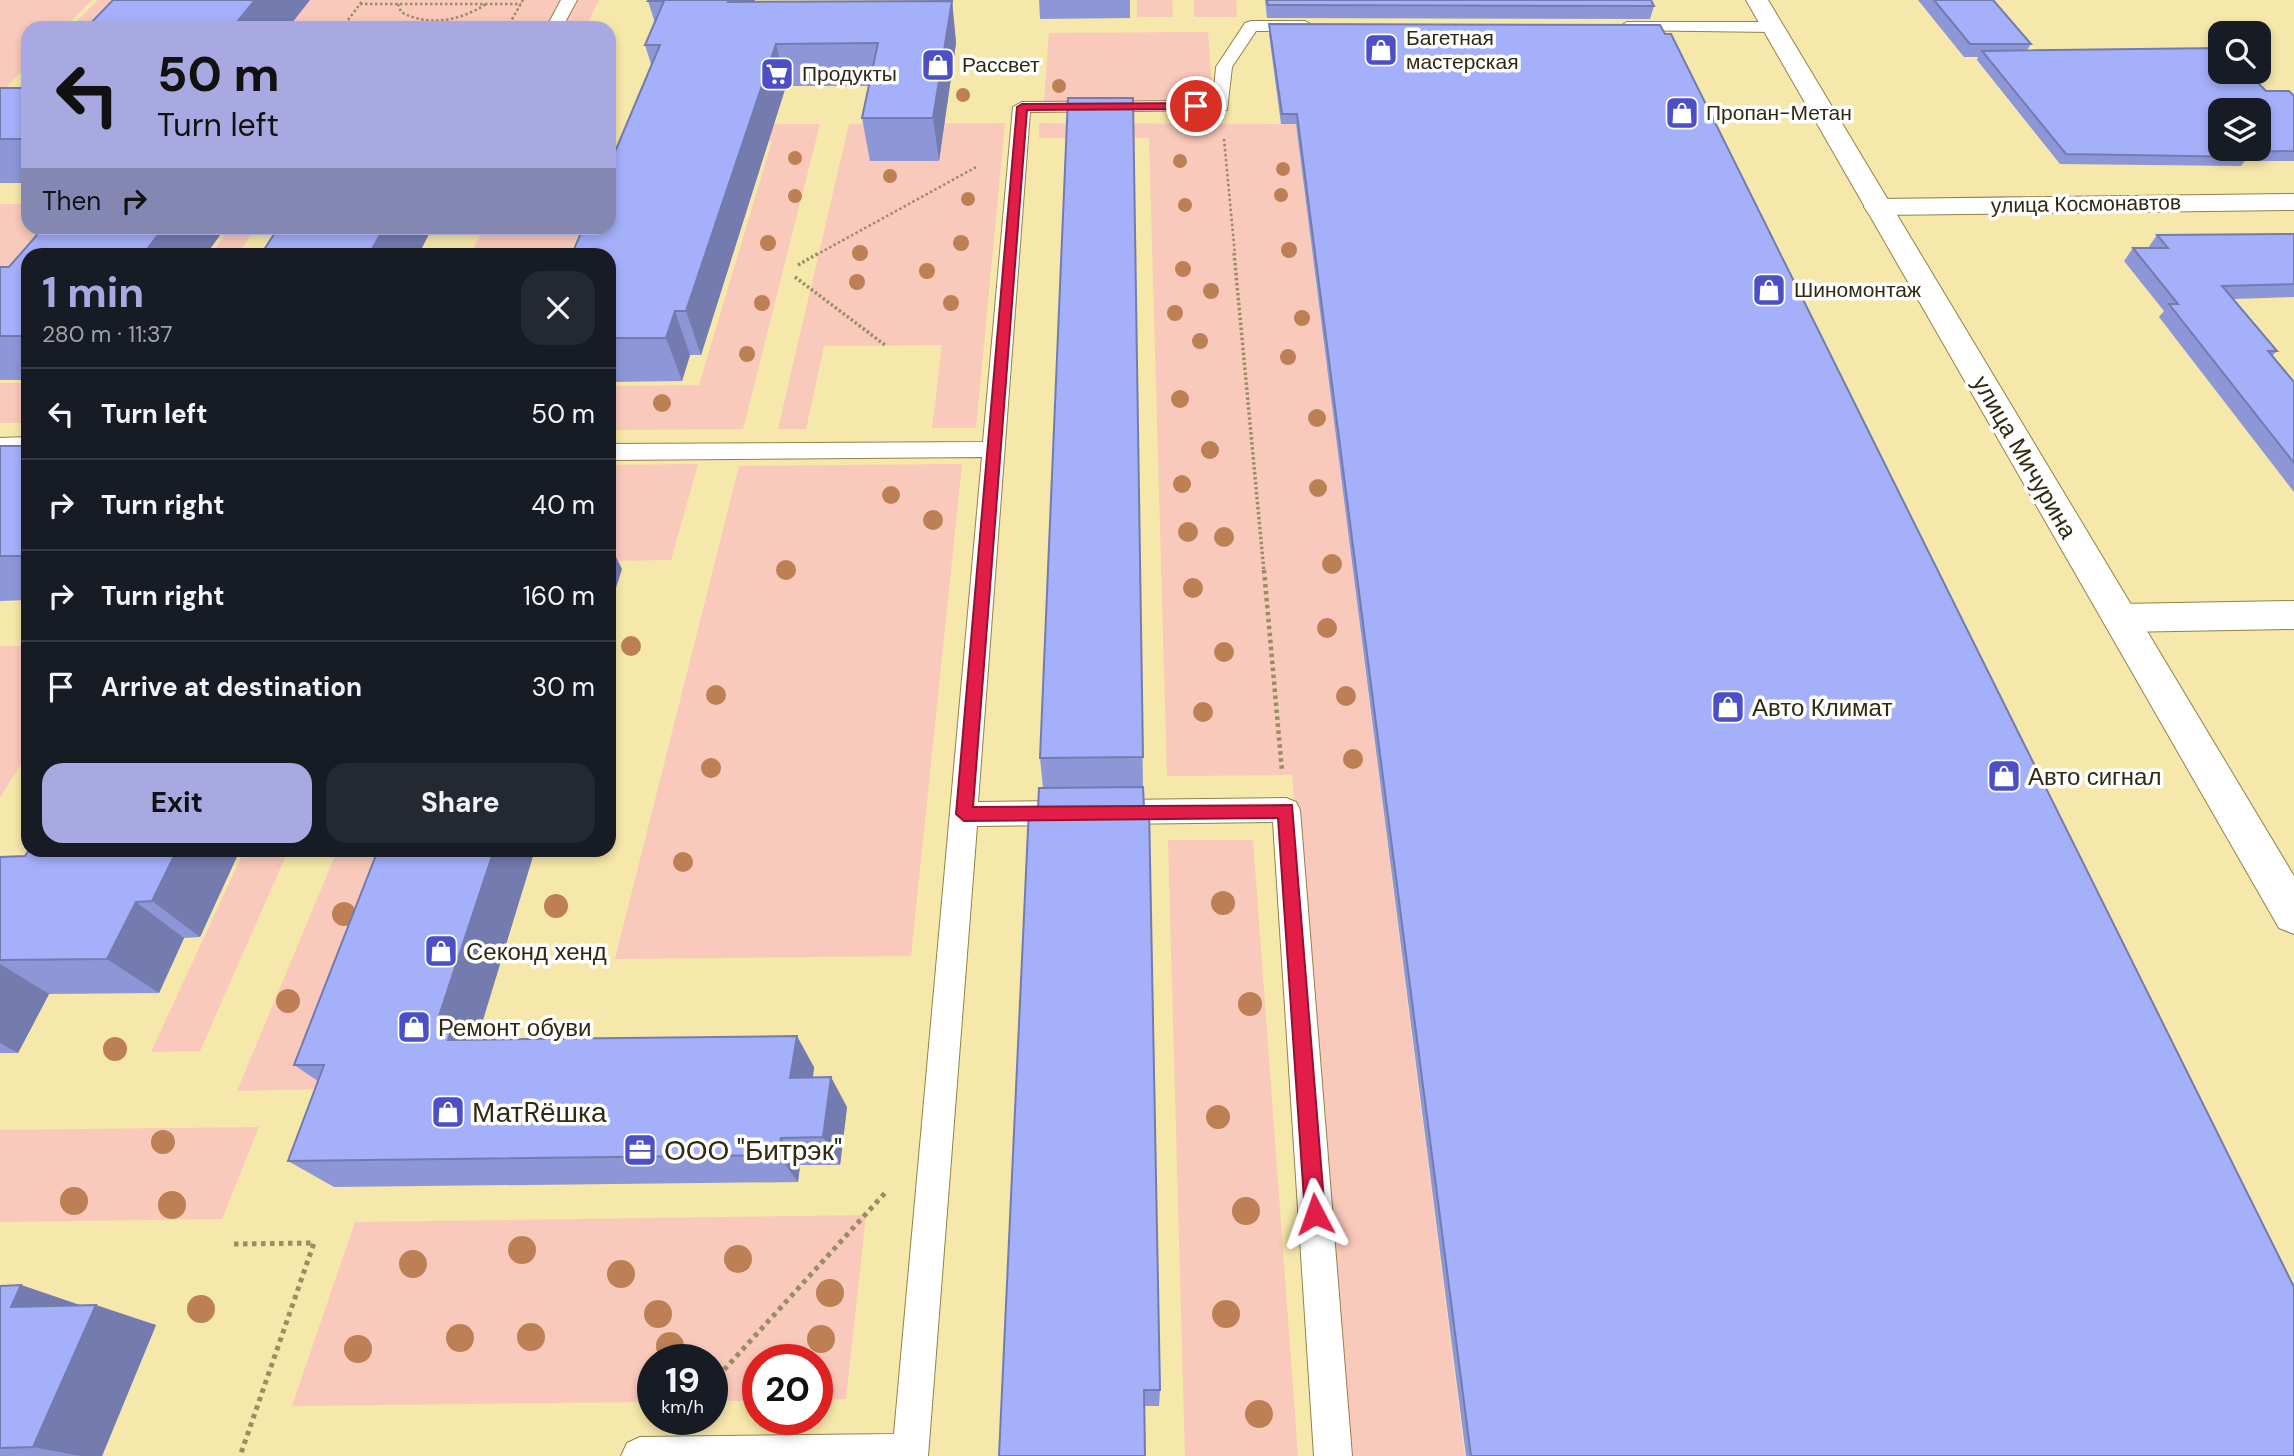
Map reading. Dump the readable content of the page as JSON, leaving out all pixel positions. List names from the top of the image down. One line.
{"streets":{"street":["улица Космонавтов","улица Мичурина"]},"crossings":[["улица Космонавтов","улица Мичурина"]],"places":{"shop":["Багетная мастерская","Рассвет","Пропан-Метан","Шиномонтаж","Авто Климат","Авто сигнал","Секонд хенд","Ремонт обуви","МатRёшка"],"supermarket":["Продукты"],"office":["ООО \"Битрэк\""]},"page":{"turn":["50 m","Turn left"],"then":"Then","heading":["1 min","280 m · 11:37"],"list":[{"name":"Turn left","value":"50 m"},{"name":"Turn right","value":"40 m"},{"name":"Turn right","value":"160 m"},{"name":"Arrive at destination","value":"30 m"}],"buttons":["Exit","Share"],"speed":"19 km/h","limit":"20"}}
